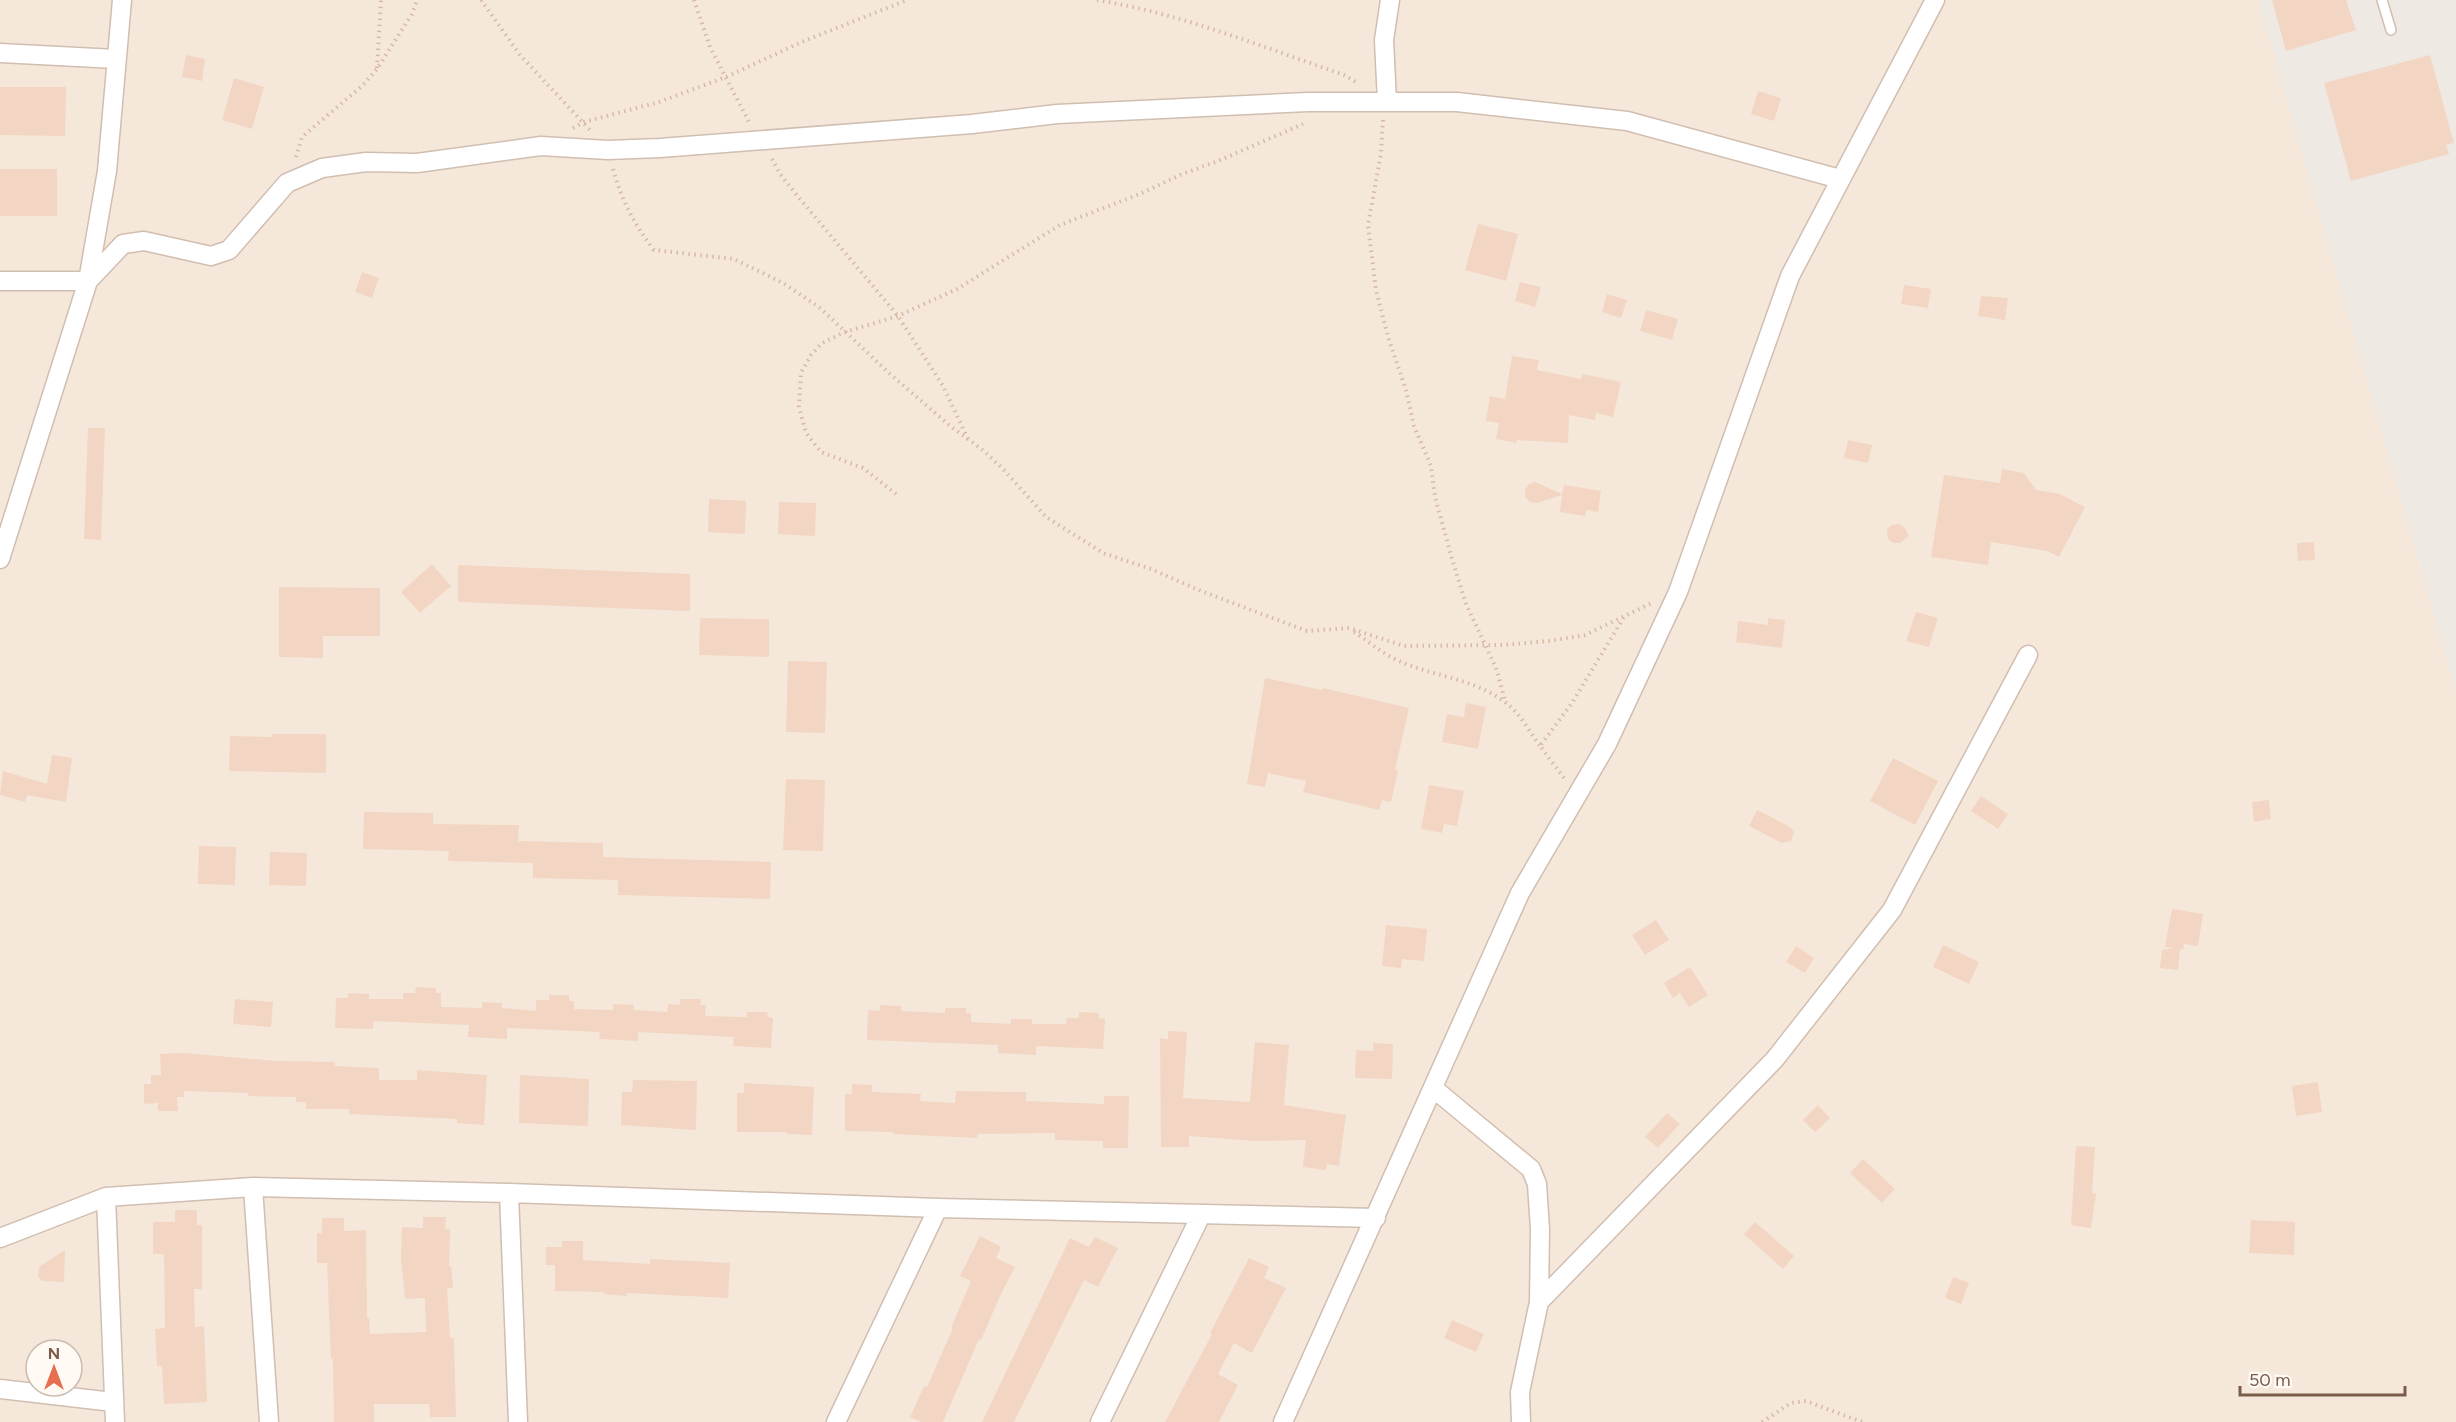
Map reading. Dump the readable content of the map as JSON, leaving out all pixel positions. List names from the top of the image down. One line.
{"scale_bar":"50 m","north":"top"}
